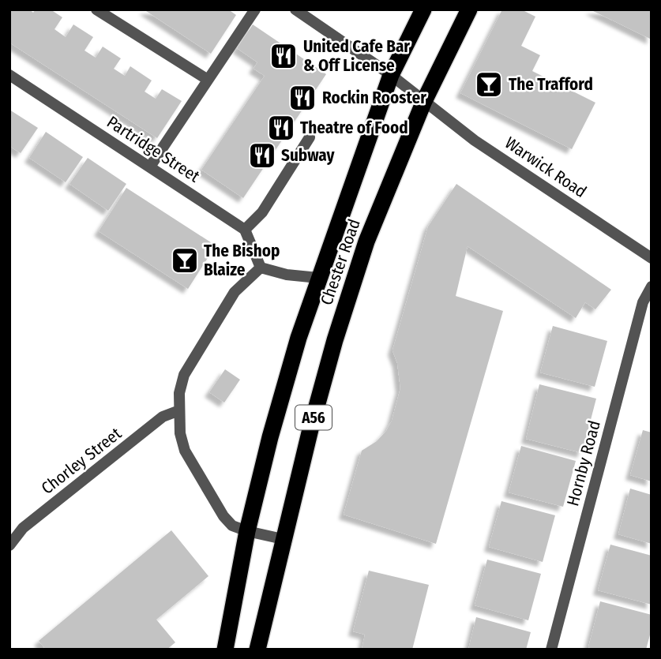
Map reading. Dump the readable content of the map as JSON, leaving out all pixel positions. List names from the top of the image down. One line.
{"streets":{"highway":["Chester Road","A56"],"street":["Partridge Street","Warwick Road","Chorley Street","Hornby Road"]},"crossings":[["Warwick Road","Chester Road"]],"places":{"restaurant":["United Cafe Bar & Off License","Rockin Rooster","Theatre of Food","Subway"],"bar":["The Trafford","The Bishop Blaize"]}}
